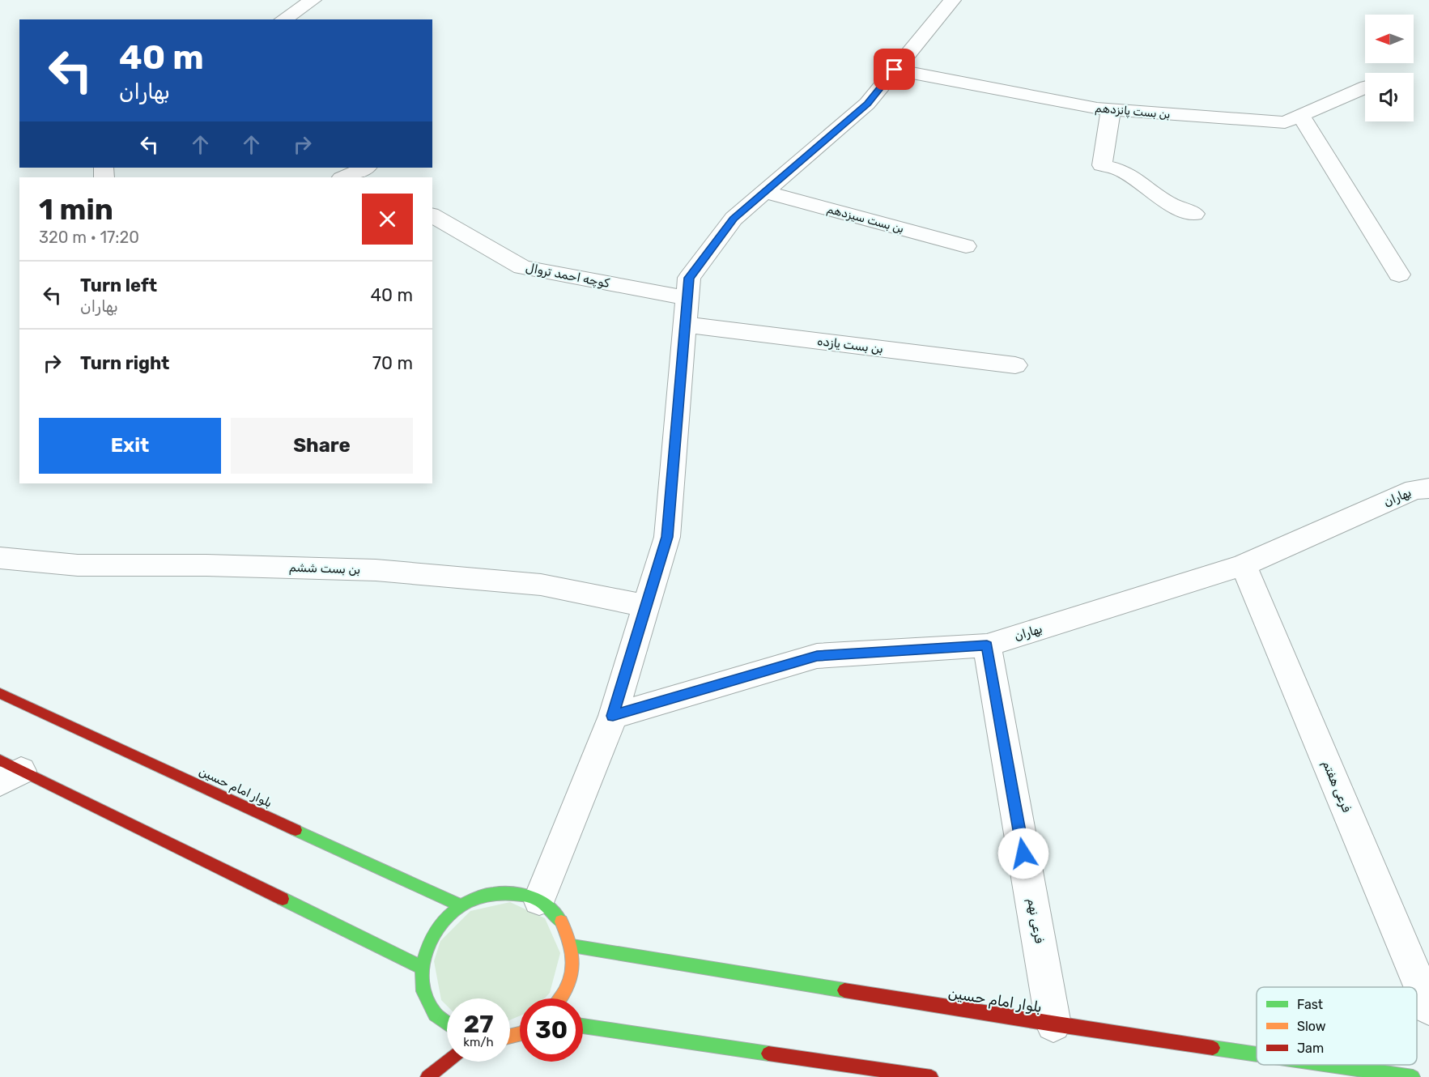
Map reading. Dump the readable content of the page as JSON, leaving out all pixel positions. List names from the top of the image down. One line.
{"streets":{"street":["بن بست پانزدهم","بن بست سیزدهم","کوچه احمد تروال","بن بست یازده","بهاران","بن بست ششم","فرعی هفتم","بلوار امام حسین","فرعی نهم"]},"crossings":[["بهاران","فرعی هفتم"],["بهاران","فرعی نهم"],["بلوار امام حسین","فرعی نهم"]],"legend":["Fast","Slow","Jam"],"north":"left","page":{"turn":["40 m","بهاران"],"heading":["1 min","320 m · 17:20"],"list":[{"name":"Turn left","note":"بهاران","value":"40 m"},{"name":"Turn right","value":"70 m"}],"buttons":["Exit","Share"],"speed":"27 km/h","limit":"30"}}
